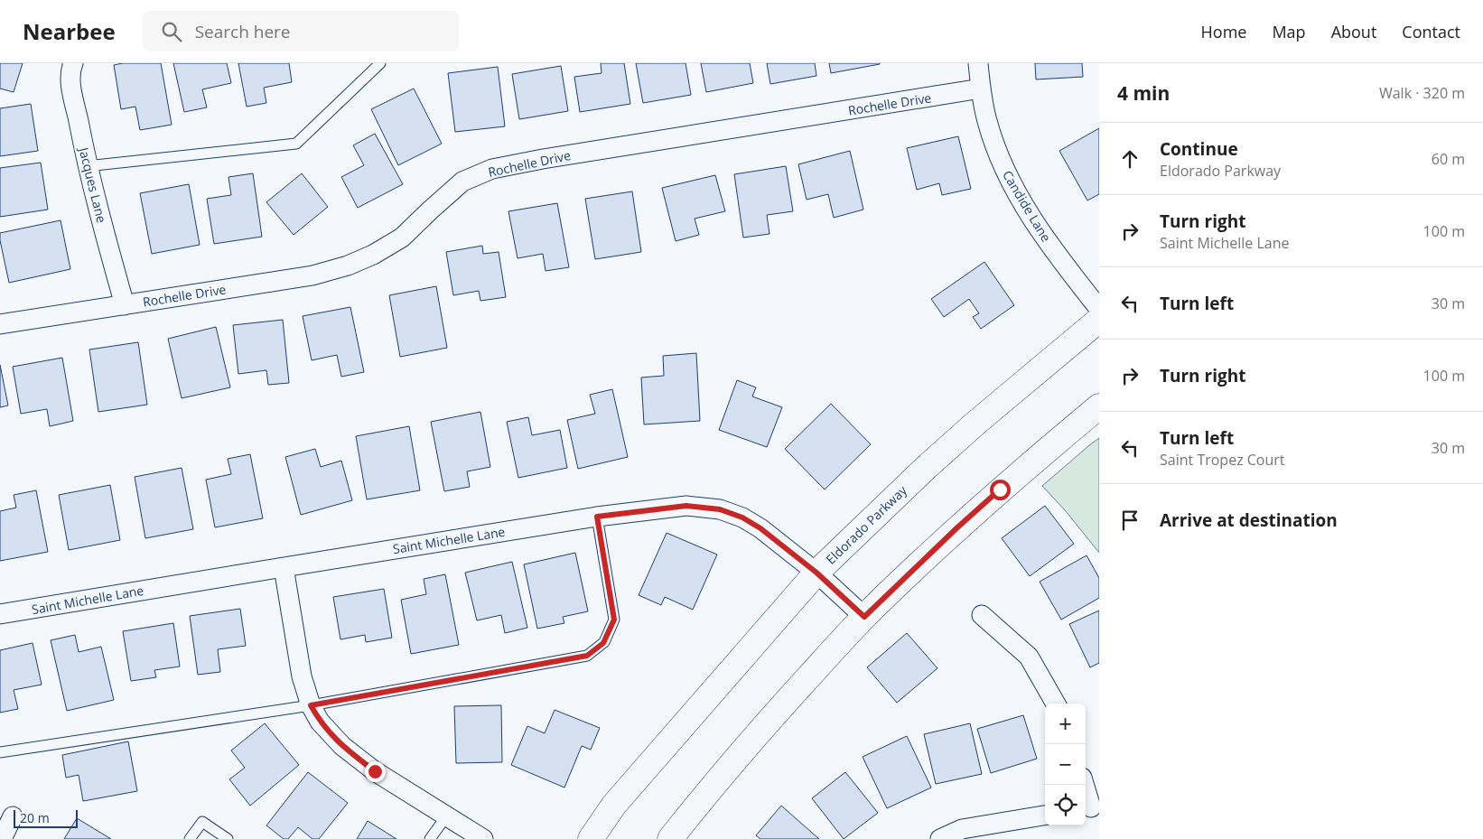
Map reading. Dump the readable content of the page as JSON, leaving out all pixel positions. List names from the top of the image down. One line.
{"streets":{"main road":["Eldorado Parkway"],"street":["Rochelle Drive","Jacques Lane","Candide Lane","Saint Michelle Lane"]},"crossings":[["Rochelle Drive","Jacques Lane"],["Rochelle Drive","Candide Lane"],["Eldorado Parkway","Saint Michelle Lane"]],"scale_bar":"20 m","page":{"header":"Nearbee","search":"Search here","nav":["Home","Map","About","Contact"],"heading":["4 min","Walk · 320 m"],"list":[["Continue","Eldorado Parkway","60 m"],["Turn right","Saint Michelle Lane","100 m"],["Turn left","30 m"],["Turn right","100 m"],["Turn left","Saint Tropez Court","30 m"],"Arrive at destination"],"map_buttons":["+","−"],"scale":"20 m"}}
